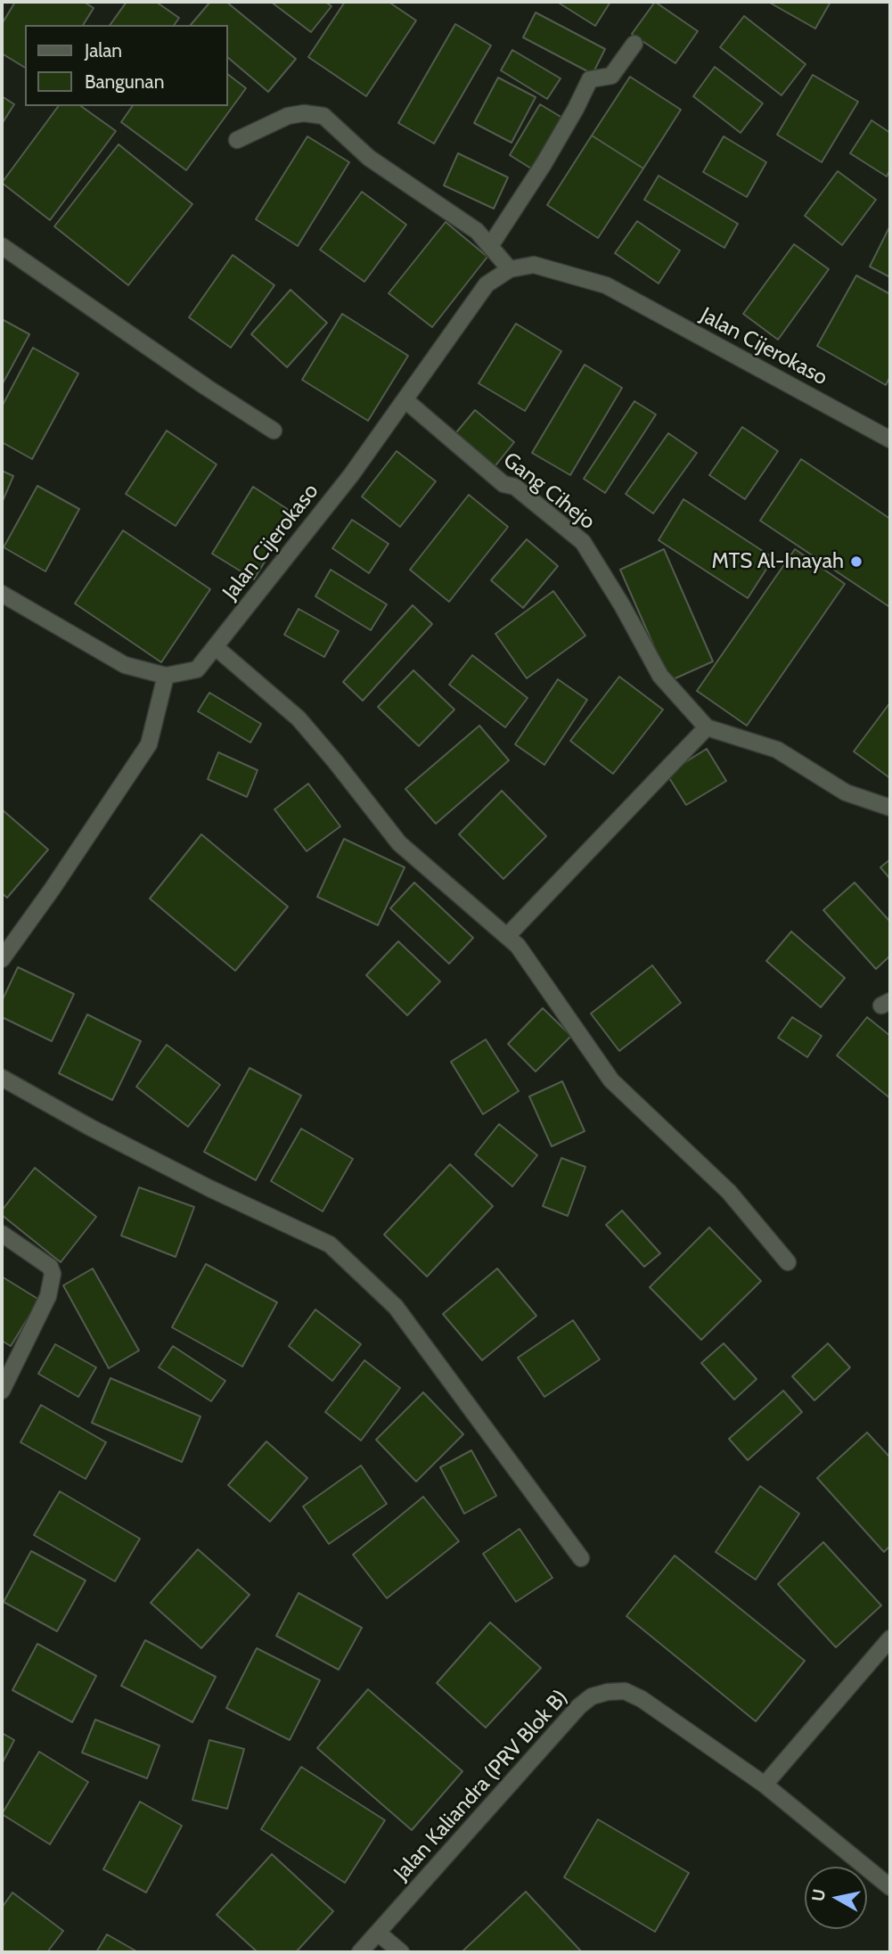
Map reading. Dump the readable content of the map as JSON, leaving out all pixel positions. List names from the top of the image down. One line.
{"streets":{"street":["Jalan Cijerokaso","Gang Cihejo","Jalan Kaliandra (PRV Blok B)"]},"crossings":[["Jalan Cijerokaso","Gang Cihejo"]],"places":["MTS Al-Inayah"],"legend":["Jalan","Bangunan"],"north":"left"}
